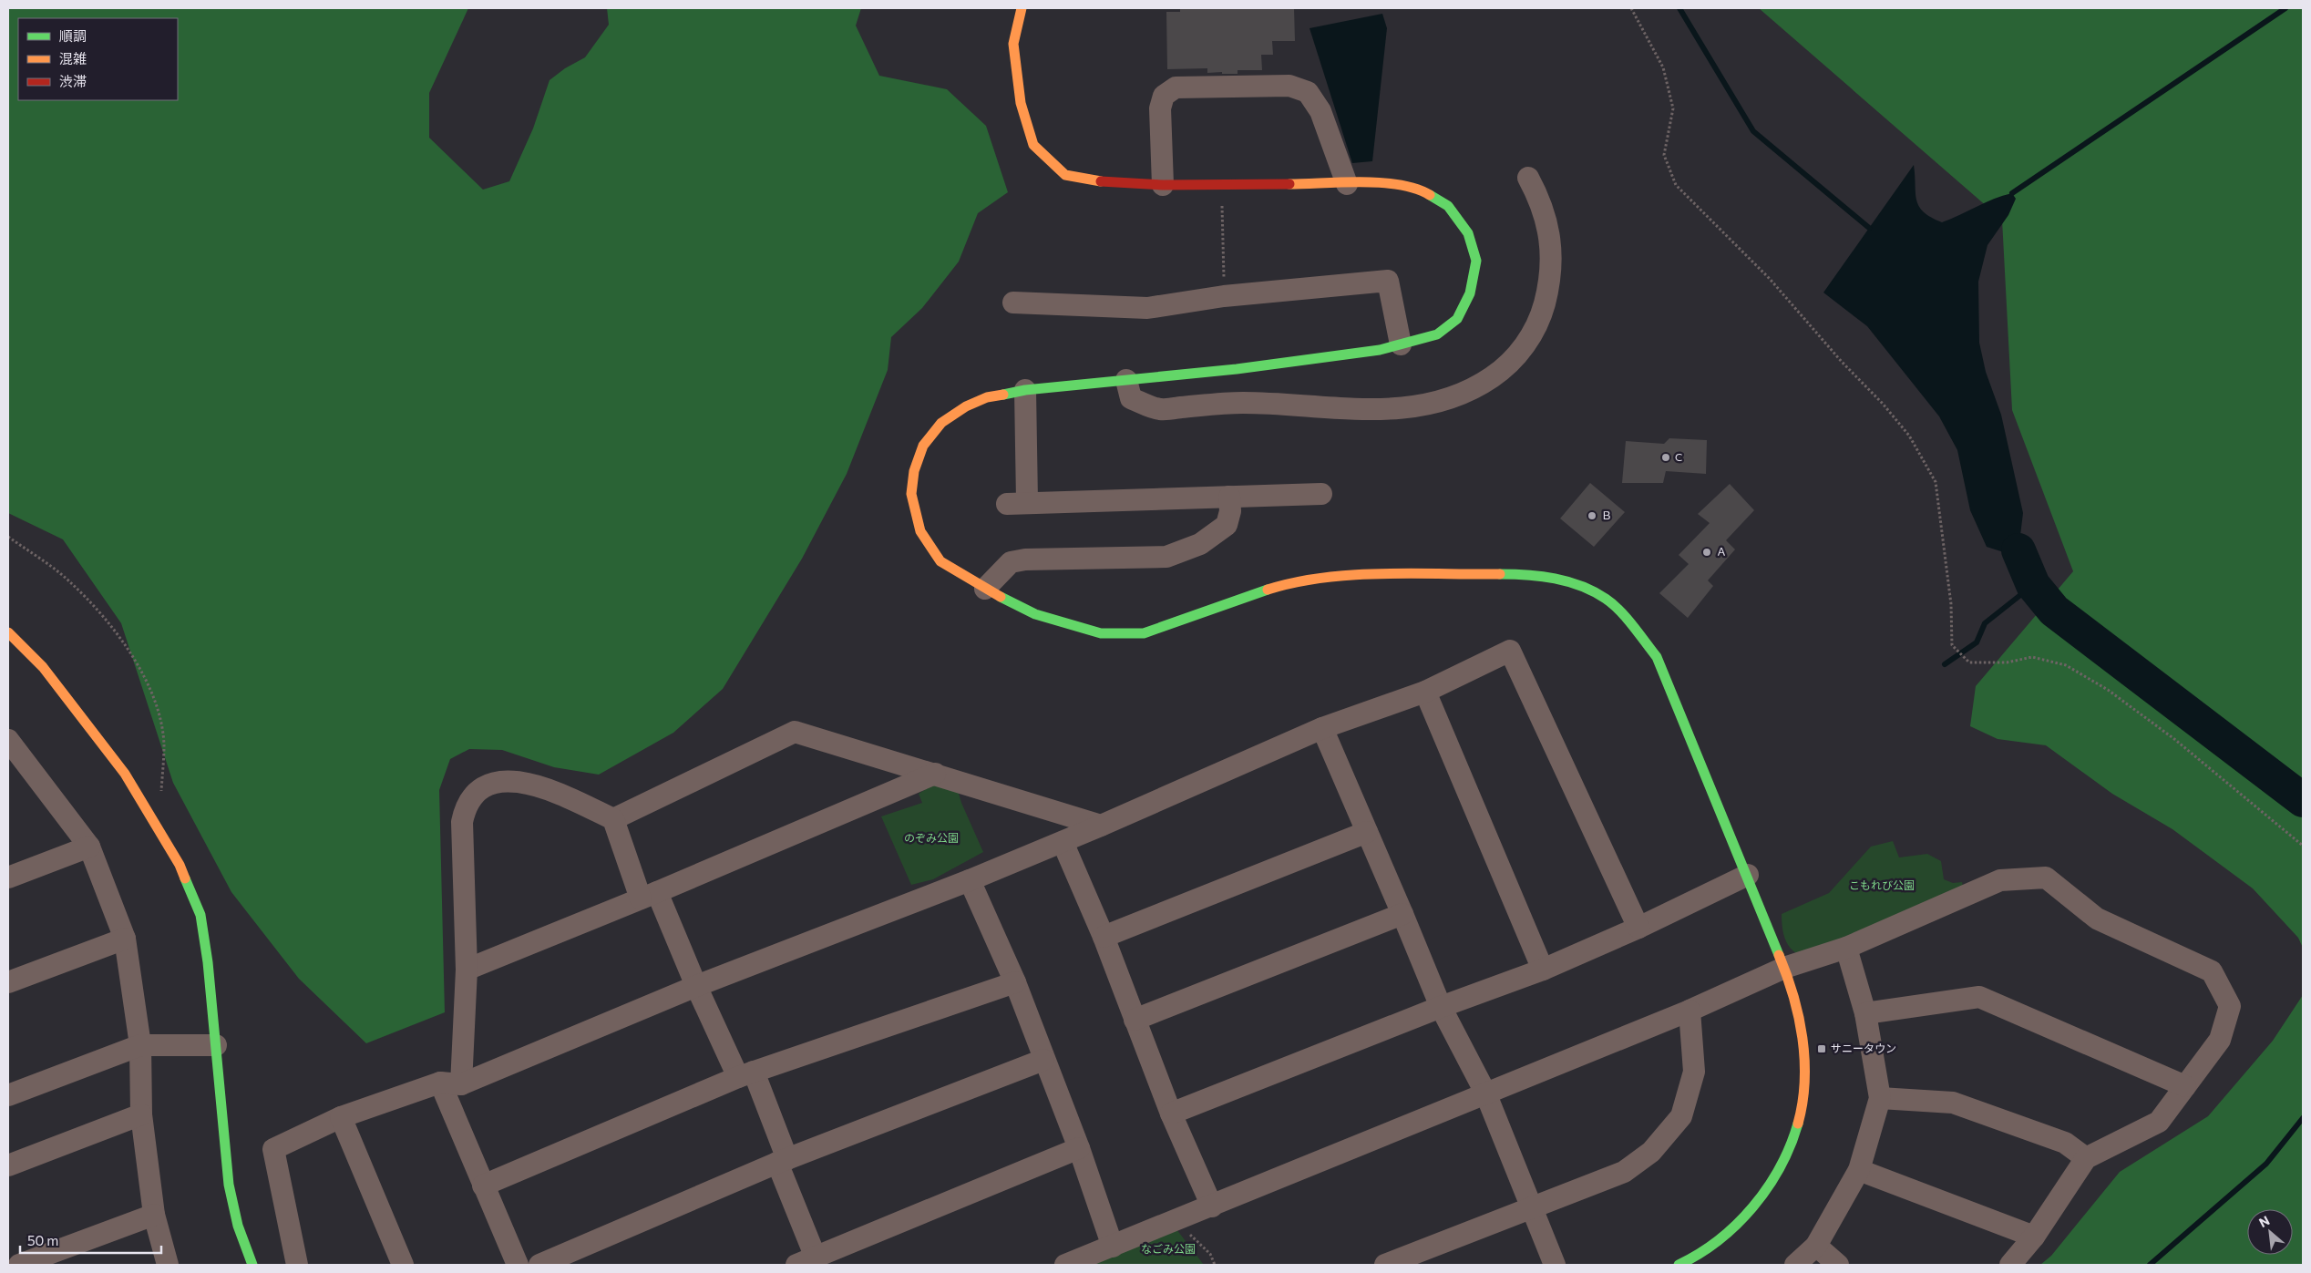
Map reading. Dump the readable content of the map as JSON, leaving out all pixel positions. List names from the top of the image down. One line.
{"parks":["のぞみ公園","こもれび公園","なごみ公園"],"places":{"other":["C","Ｂ","Ａ"],"transit":["サニータウン"]},"legend":["順調","混雑","渋滞"],"scale_bar":"50 m","north":"top left"}
